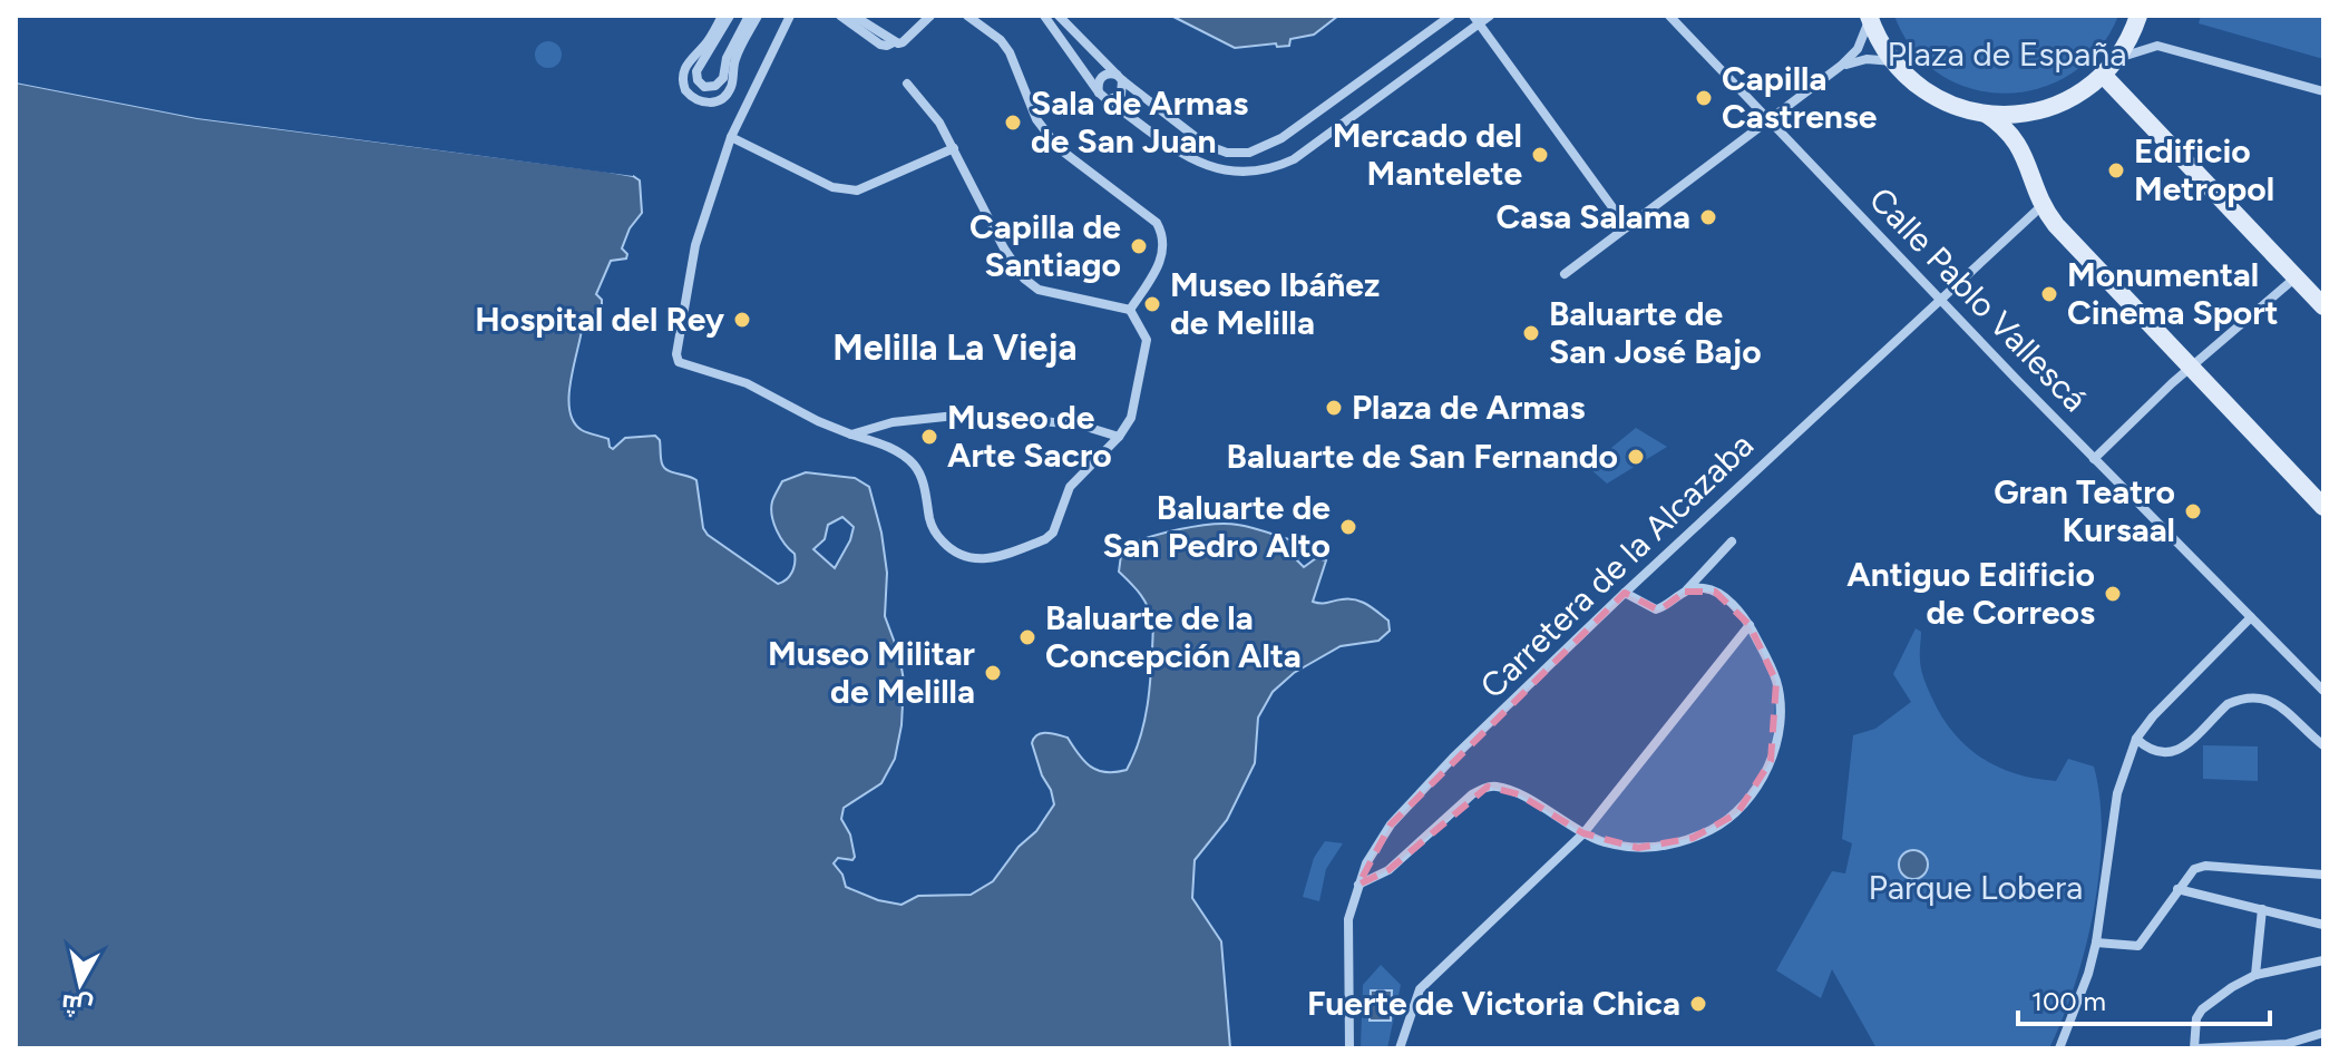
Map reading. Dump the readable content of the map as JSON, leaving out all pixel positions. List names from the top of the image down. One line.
{"streets":{"street":["Calle Pablo Vallescá","Carretera de la Alcazaba"]},"crossings":[["Calle Pablo Vallescá","Carretera de la Alcazaba"]],"districts":["Melilla La Vieja"],"parks":["Plaza de España","Parque Lobera"],"places":["Capilla Castrense","Sala de Armas de San Juan","Mercado del Mantelete","Edificio Metropol","Casa Salama","Capilla de Santiago","Monumental Cinema Sport","Museo Ibáñez de Melilla","Hospital del Rey","Baluarte de San José Bajo","Plaza de Armas","Museo de Arte Sacro","Baluarte de San Fernando","Gran Teatro Kursaal","Baluarte de San Pedro Alto","Antiguo Edificio de Correos","Baluarte de la Concepción Alta","Museo Militar de Melilla","Fuerte de Victoria Chica"],"scale_bar":"100 m","north":"bottom"}
